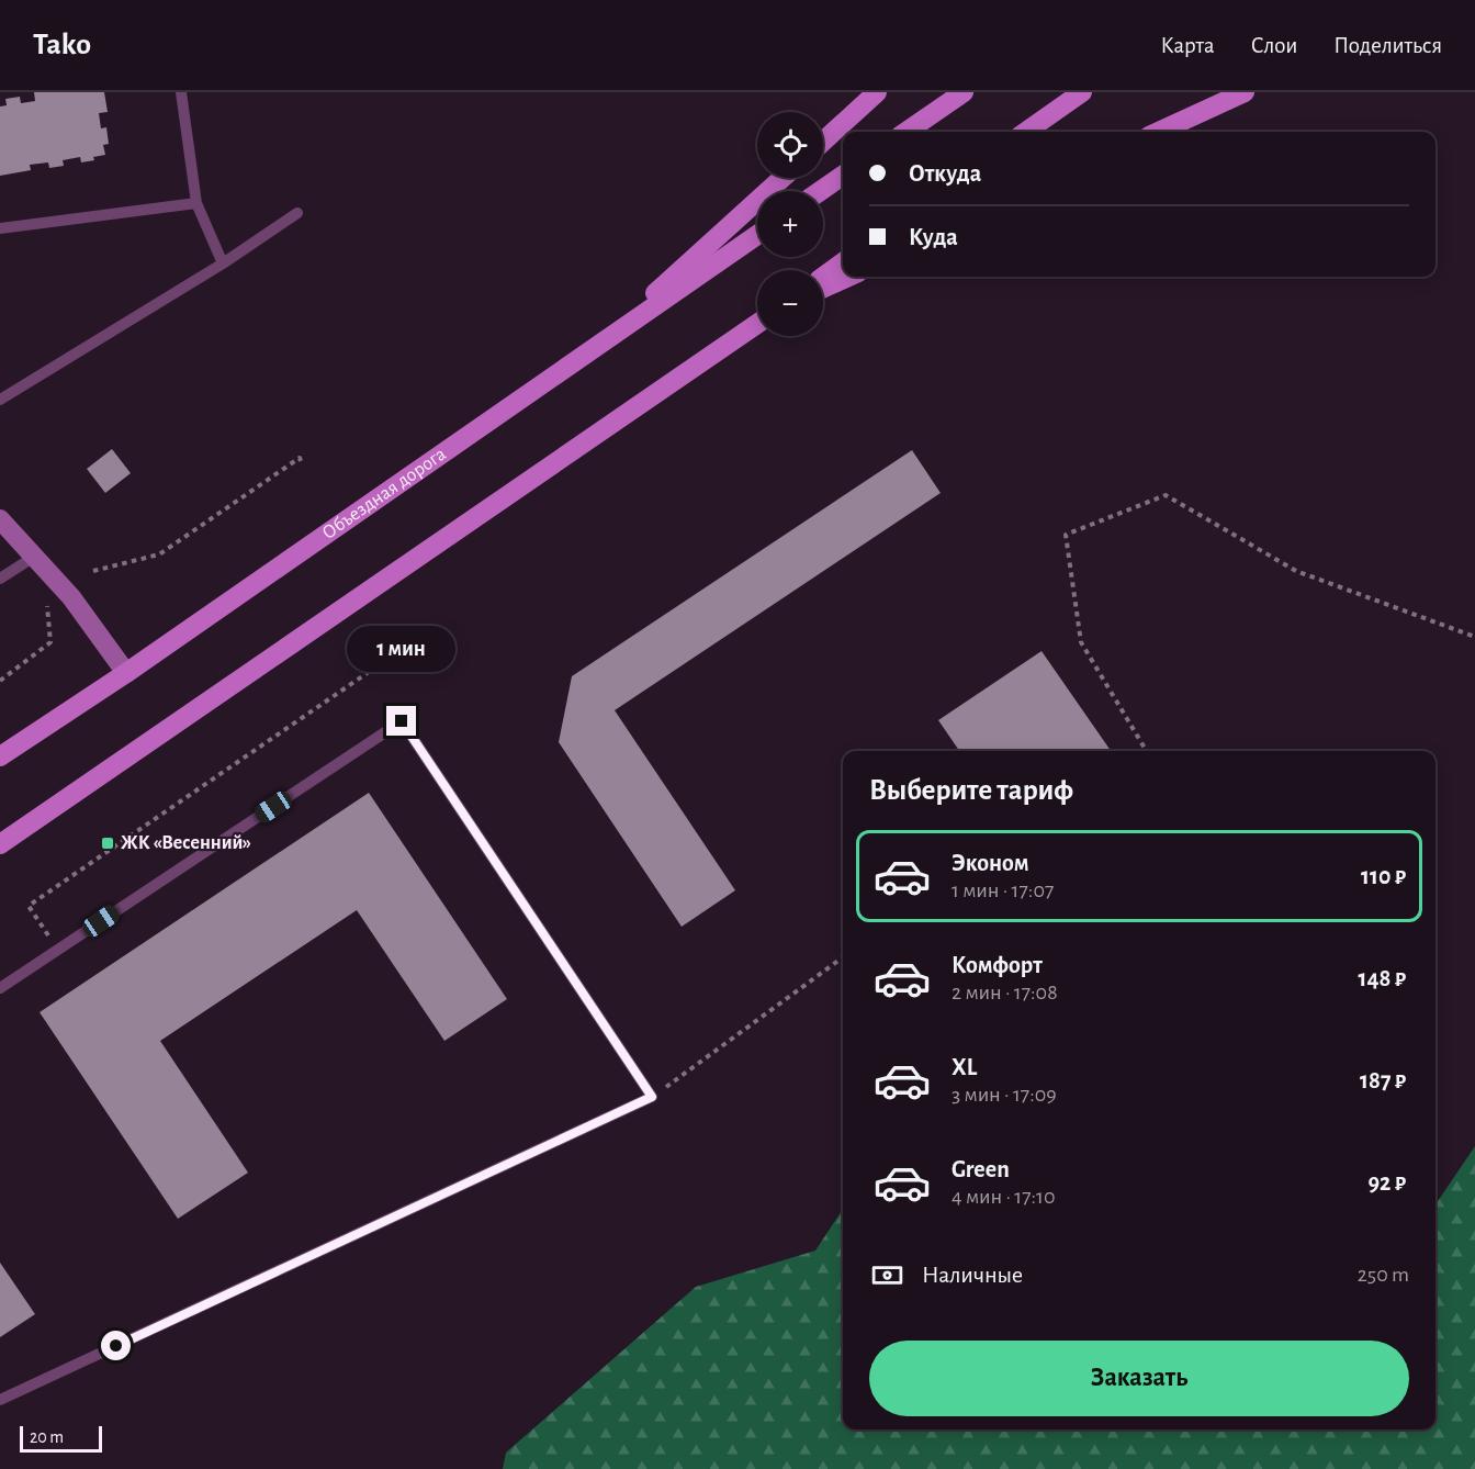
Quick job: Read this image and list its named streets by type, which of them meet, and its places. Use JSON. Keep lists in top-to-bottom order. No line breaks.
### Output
{"streets":{"main road":["Объездная дорога"]},"places":{"transit":["ЖК «Весенний»"]},"scale_bar":"20 m","page":{"header":"Tako","nav":["Карта","Слои","Поделиться"],"map_buttons":["+","−"],"banner":["Откуда","Куда"],"bubble":"1 мин","heading":"Выберите тариф","list":[{"name":"Эконом","note":"1 мин · 17:07","value":"110 ₽"},{"name":"Комфорт","note":"2 мин · 17:08","value":"148 ₽"},{"name":"XL","note":"3 мин · 17:09","value":"187 ₽"},{"name":"Green","note":"4 мин · 17:10","value":"92 ₽"}],"pay":["Наличные","250 m"],"buttons":"Заказать","scale":"20 m"}}
